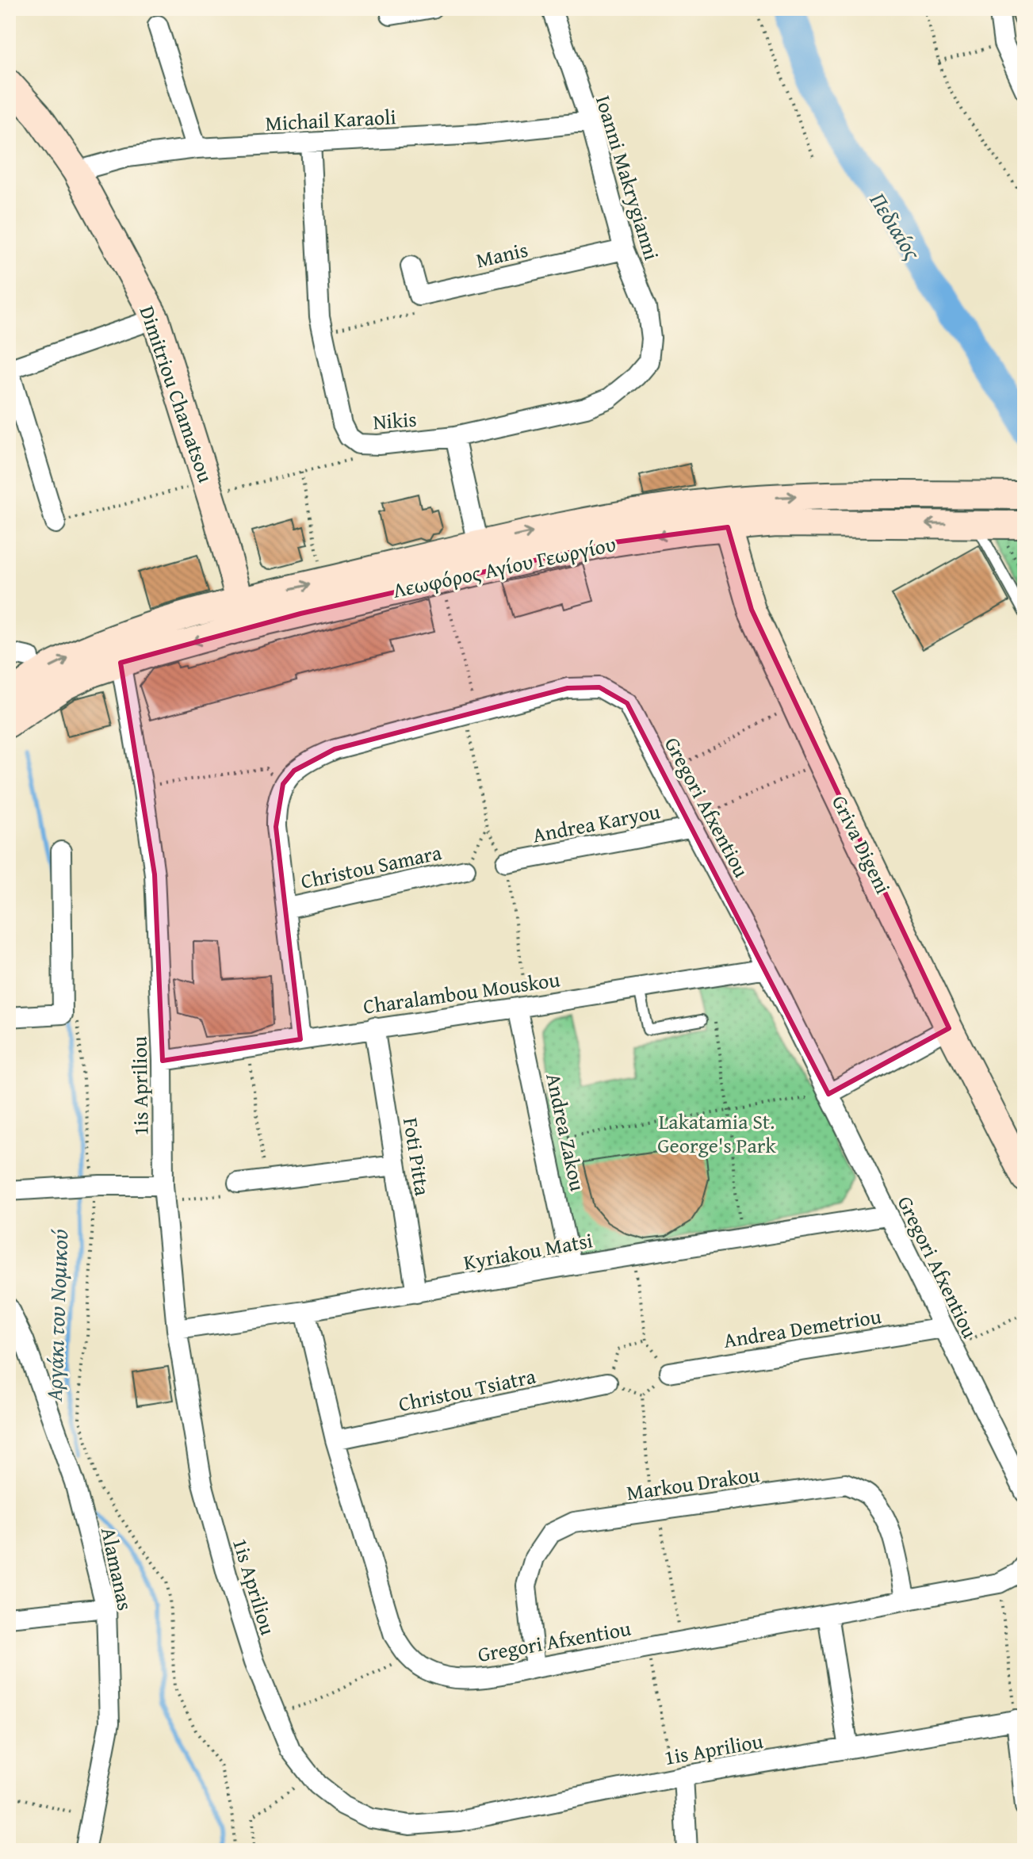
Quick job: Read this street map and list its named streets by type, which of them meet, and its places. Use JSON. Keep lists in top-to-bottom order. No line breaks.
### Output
{"streets":{"main road":["Dimitriou Chamatsou","Λεωφόρος Αγίου Γεωργίου","Griva Digeni"],"street":["Michail Karaoli","Ioanni Makrygianni","Manis","Nikis","Gregori Afxentiou","Andrea Karyou","Christou Samara","Charalambou Mouskou","1is Apriliou","Andrea Zakou","Foti Pitta","Kyriakou Matsi","Andrea Demetriou","Christou Tsiatra","Markou Drakou","Alamanas"]},"crossings":[["Michail Karaoli","Ioanni Makrygianni"],["Michail Karaoli","Dimitriou Chamatsou"],["Michail Karaoli","Nikis"],["Ioanni Makrygianni","Manis"],["Ioanni Makrygianni","Nikis"],["Dimitriou Chamatsou","Λεωφόρος Αγίου Γεωργίου"],["Λεωφόρος Αγίου Γεωργίου","Griva Digeni"],["Λεωφόρος Αγίου Γεωργίου","1is Apriliou"],["Gregori Afxentiou","Andrea Karyou"],["Gregori Afxentiou","Charalambou Mouskou"],["Gregori Afxentiou","Kyriakou Matsi"],["Gregori Afxentiou","Andrea Demetriou"],["Gregori Afxentiou","Christou Tsiatra"],["Gregori Afxentiou","Markou Drakou"],["Charalambou Mouskou","1is Apriliou"],["Charalambou Mouskou","Andrea Zakou"],["Charalambou Mouskou","Foti Pitta"],["1is Apriliou","Kyriakou Matsi"],["Andrea Zakou","Kyriakou Matsi"],["Foti Pitta","Kyriakou Matsi"]],"water":["Πεδιαίος","Αργάκι του Νομικού"],"parks":["Lakatamia St. George's Park"]}
